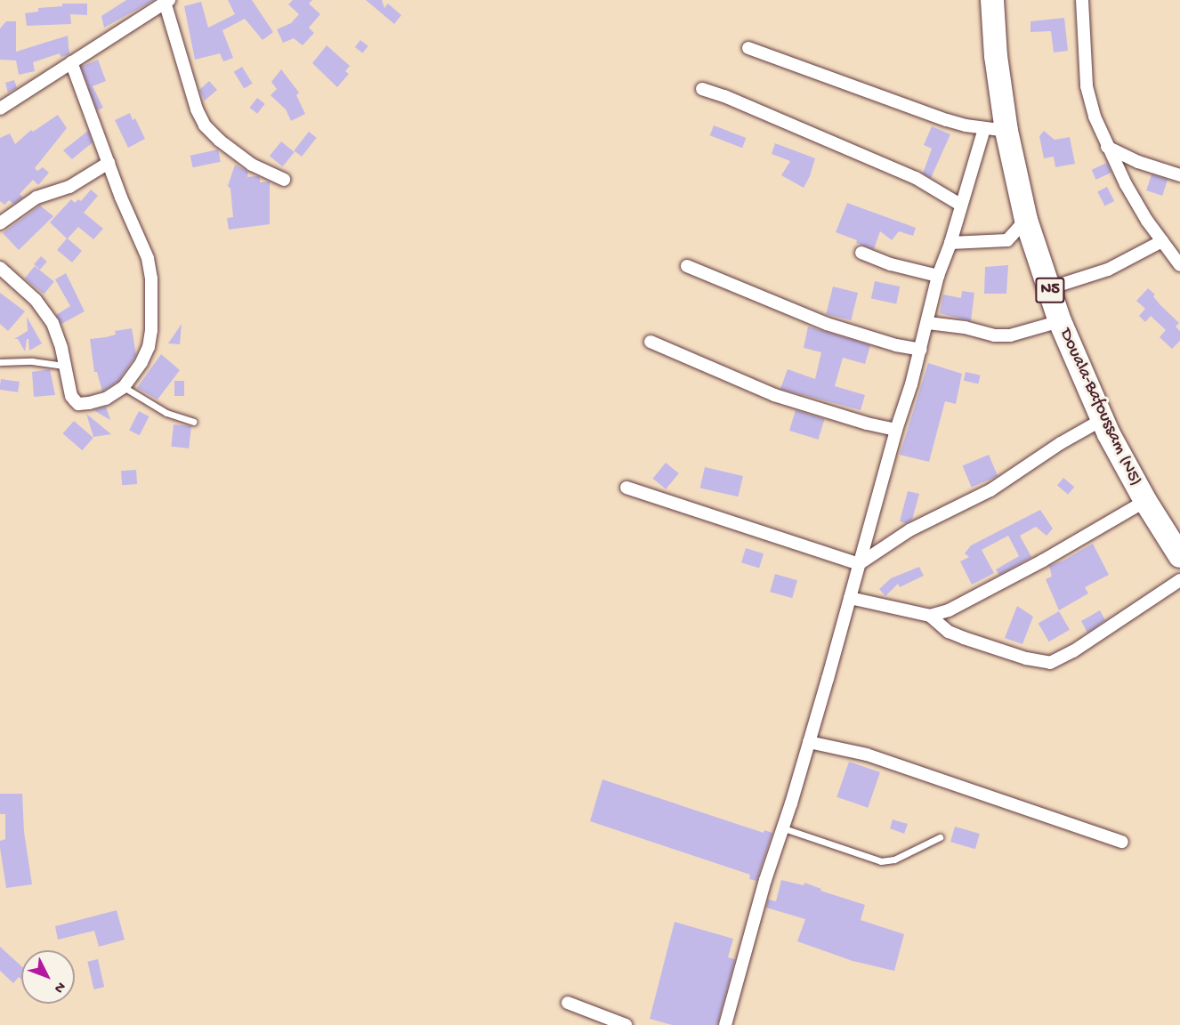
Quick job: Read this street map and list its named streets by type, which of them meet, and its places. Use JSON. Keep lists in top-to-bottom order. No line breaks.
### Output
{"streets":{"highway":["N5","Douala-Bafoussam (N5)"]},"north":"bottom right"}
